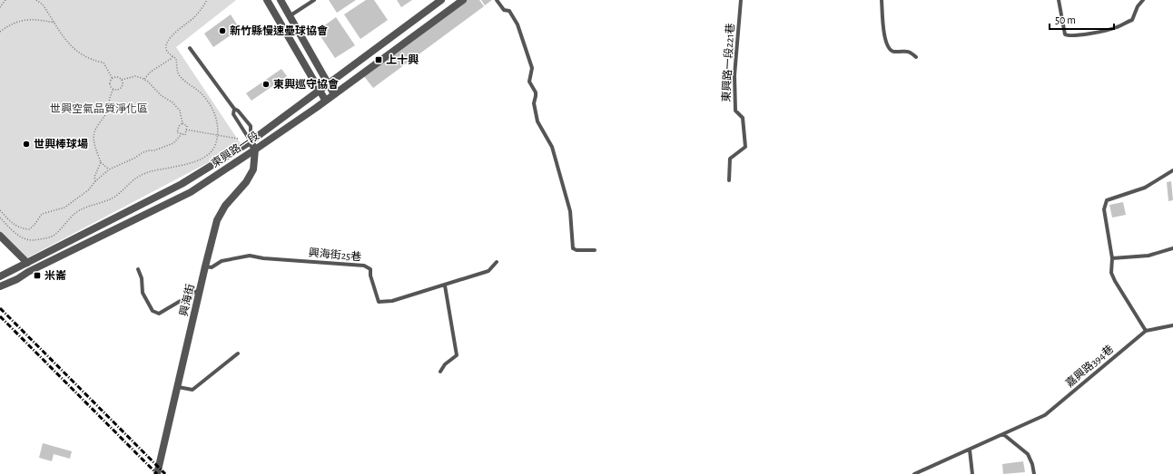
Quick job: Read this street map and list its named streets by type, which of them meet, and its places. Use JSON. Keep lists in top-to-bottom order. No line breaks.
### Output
{"streets":{"street":["東興路一段","興海街"],"lane":["東興路一段221巷","興海街25巷","嘉興路394巷"]},"crossings":[["東興路一段","興海街"],["興海街25巷","興海街"]],"parks":["世興空氣品質淨化區"],"places":{"other":["新竹縣慢速壘球協會","東興巡守協會","世興棒球場"],"transit":["上十興","米崙"]},"scale_bar":"50 m"}
